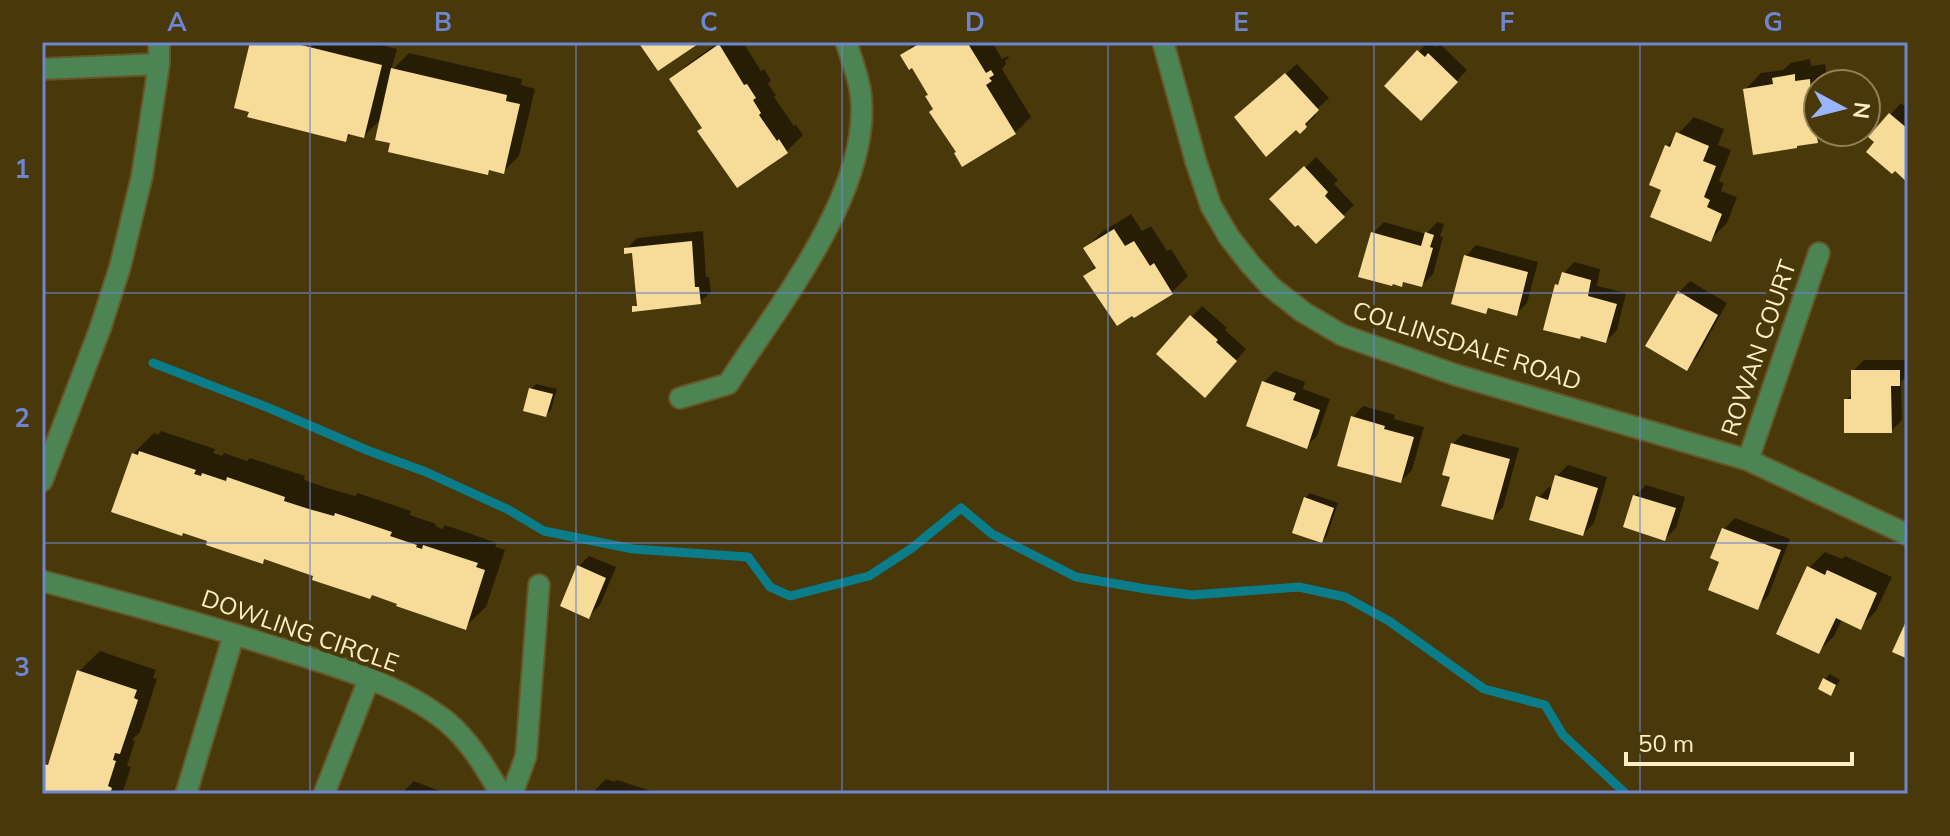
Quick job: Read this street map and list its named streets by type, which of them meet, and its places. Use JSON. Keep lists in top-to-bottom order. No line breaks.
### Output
{"streets":{"street":["COLLINSDALE ROAD","ROWAN COURT","DOWLING CIRCLE"]},"crossings":[["COLLINSDALE ROAD","ROWAN COURT"]],"scale_bar":"50 m","north":"right","grid":{"columns":["A","B","C","D","E","F","G"],"rows":["1","2","3"]}}
